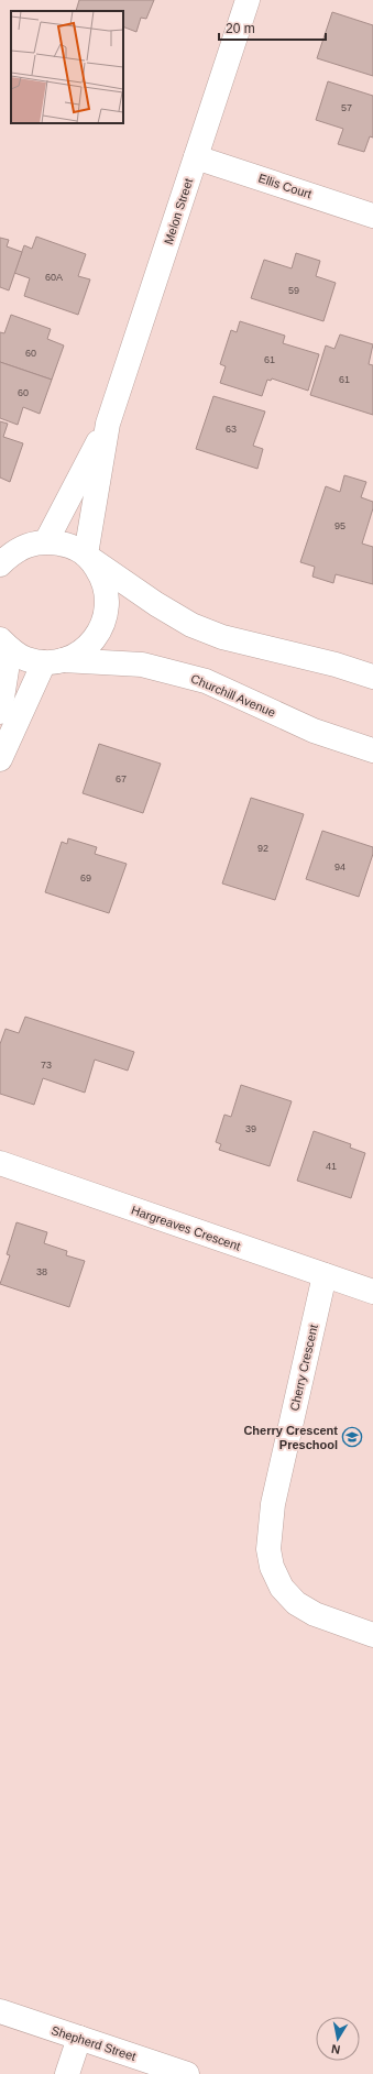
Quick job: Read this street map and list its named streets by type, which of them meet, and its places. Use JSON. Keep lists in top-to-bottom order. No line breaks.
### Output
{"streets":{"street":["Ellis Court","Melon Street","Churchill Avenue","Hargreaves Crescent","Cherry Crescent","Shepherd Street"]},"crossings":[["Ellis Court","Melon Street"],["Hargreaves Crescent","Cherry Crescent"]],"places":{"school or university":["Cherry Crescent Preschool"]},"house_numbers":["57","60A","59","60","61","61","60","63","95","67","92","94","69","73","39","41","38"],"scale_bar":"20 m","north":"bottom"}
